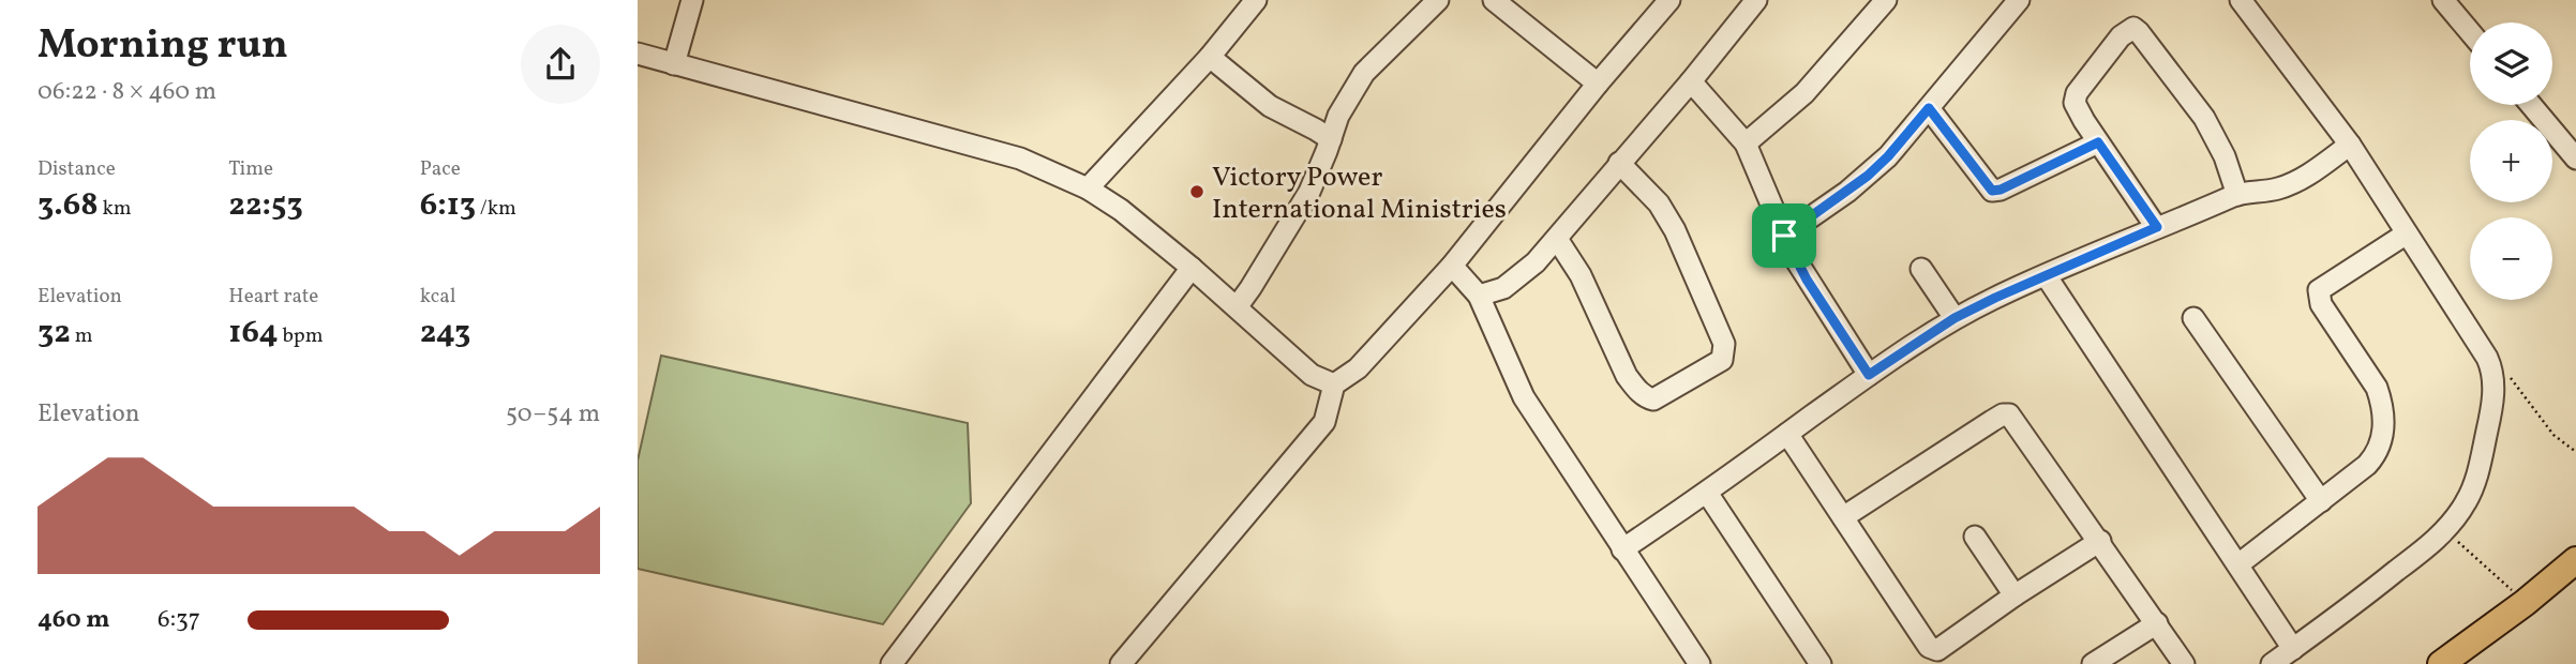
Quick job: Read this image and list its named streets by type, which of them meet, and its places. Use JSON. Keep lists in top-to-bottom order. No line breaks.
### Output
{"places":["Victory Power International Ministries"],"page":{"heading":["Morning run","06:22 · 8 × 460 m"],"map_buttons":["+","−"],"stats":[["Distance","3.68 km"],["Time","22:53"],["Pace","6:13 /km"],["Elevation","32 m"],["Heart rate","164 bpm"],["kcal","243"]],"chart":["Elevation","50–54 m"],"list":[{"name":"460 m","note":"6:37"}]}}
